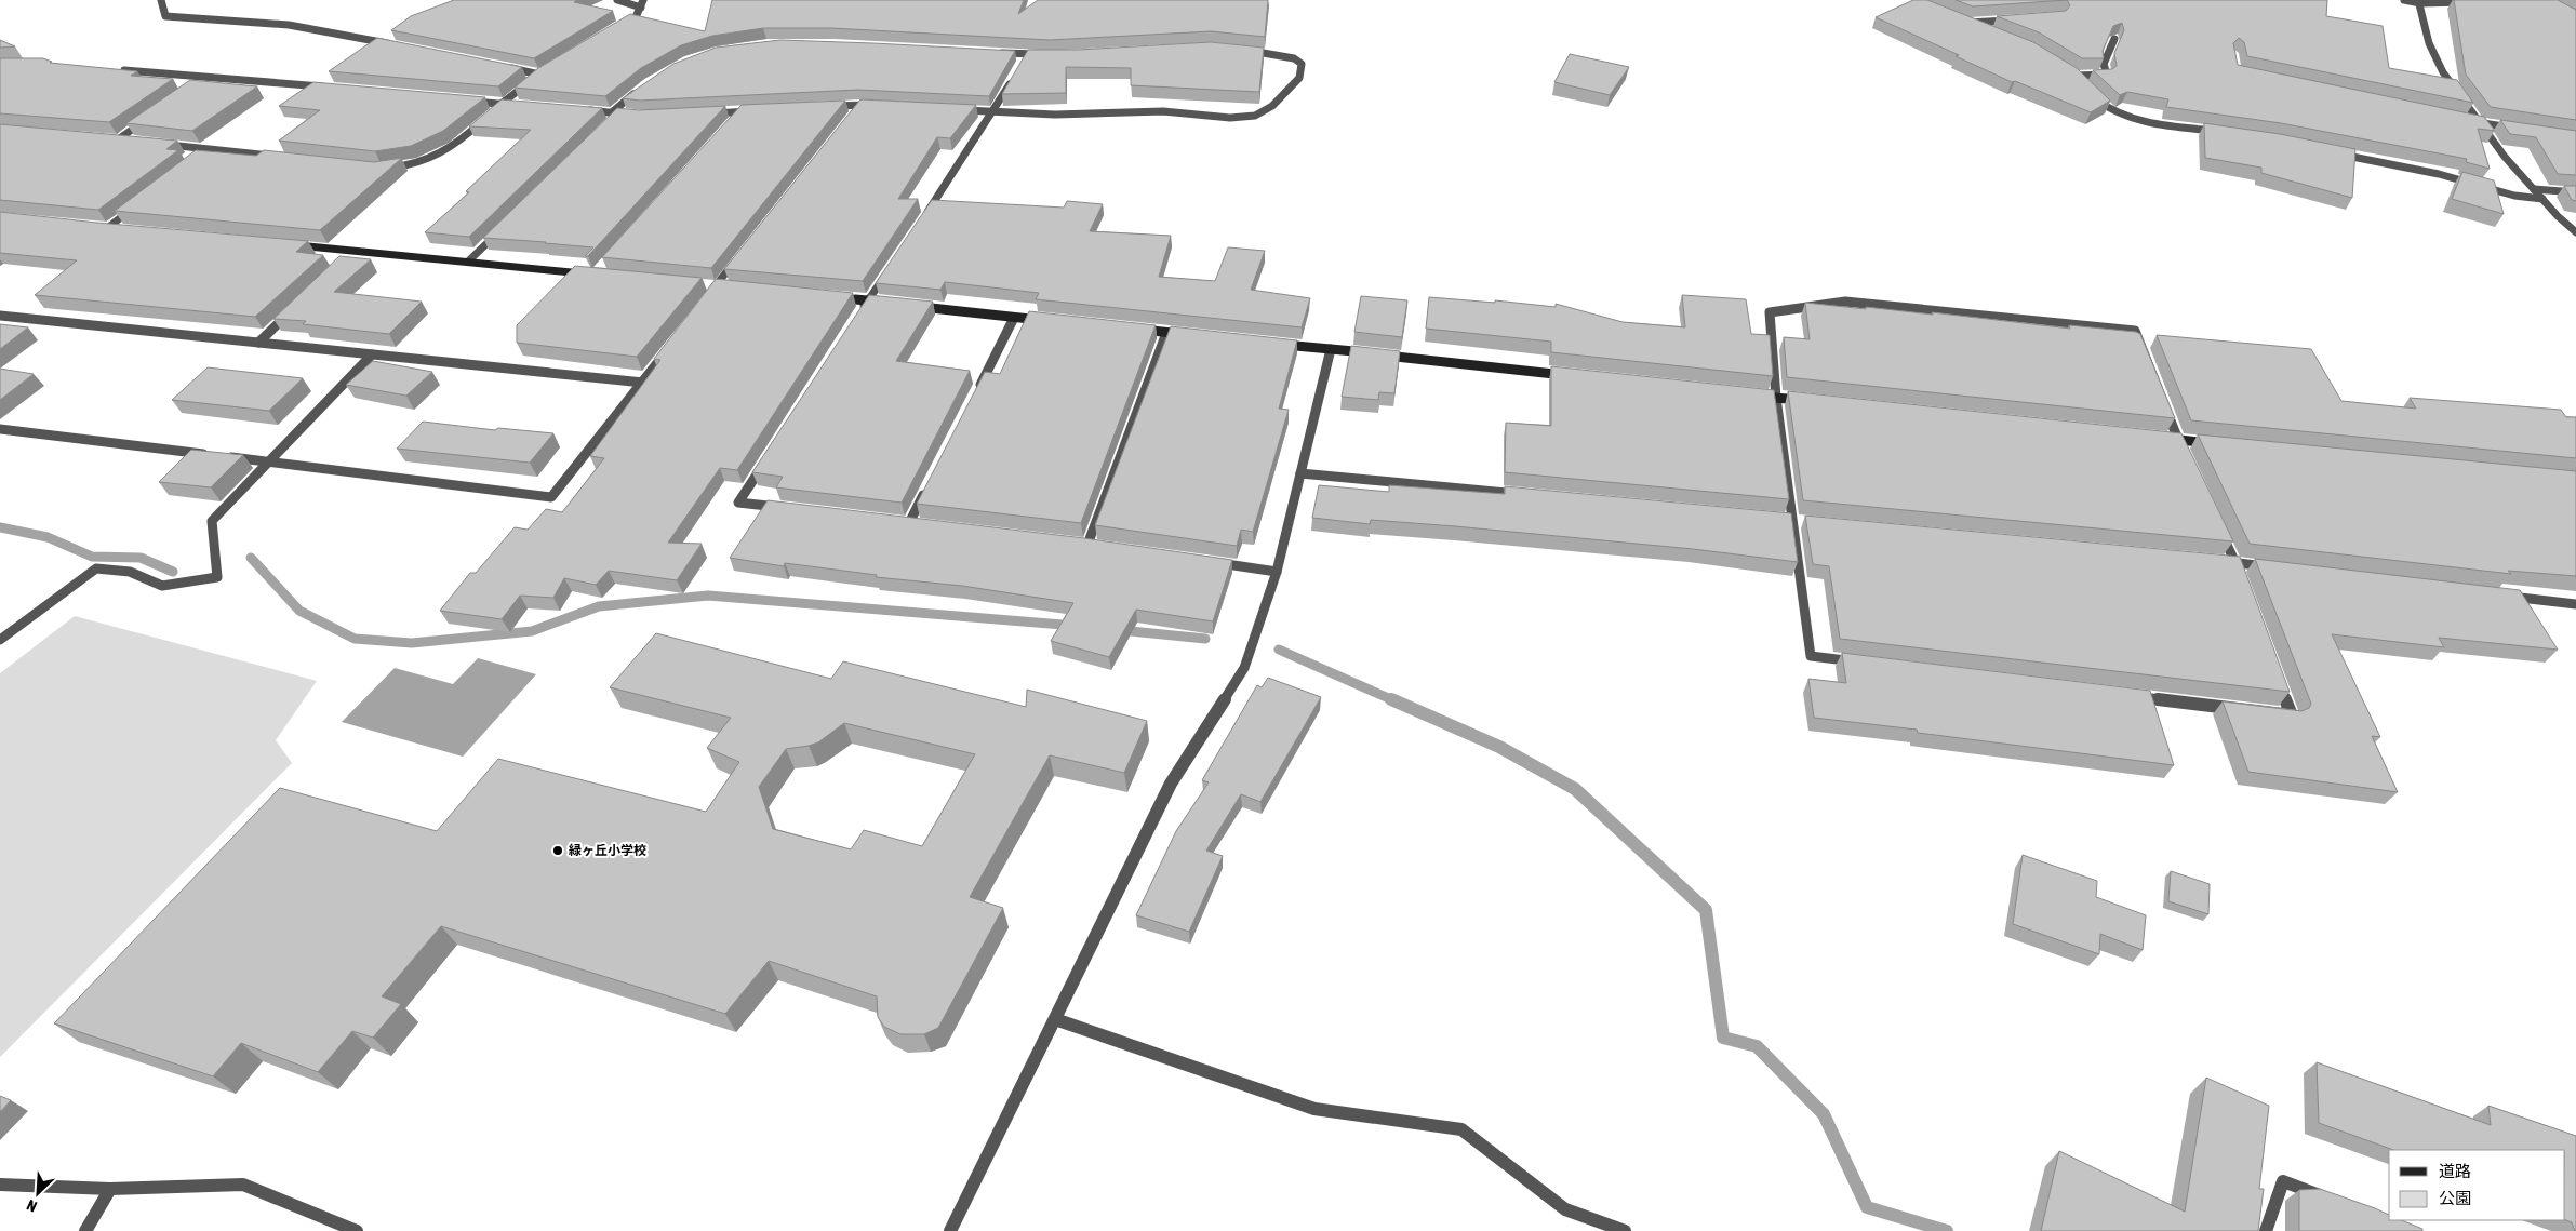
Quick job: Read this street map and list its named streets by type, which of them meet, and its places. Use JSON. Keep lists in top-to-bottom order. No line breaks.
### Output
{"places":["緑ヶ丘小学校"],"legend":["道路","公園"],"north":"bottom left"}
